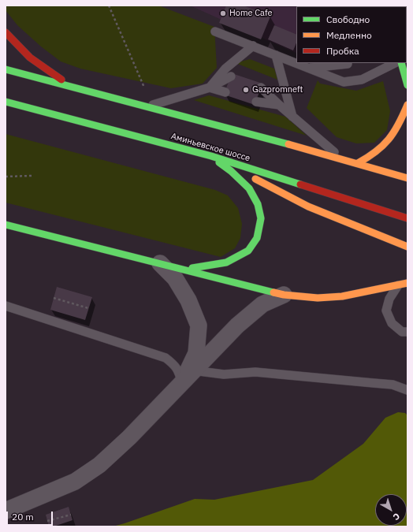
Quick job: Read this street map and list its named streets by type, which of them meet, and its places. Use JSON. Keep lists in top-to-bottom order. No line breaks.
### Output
{"streets":{"main road":["Аминьевское шоссе"]},"places":["Home Cafe","Gazpromneft"],"legend":["Свободно","Медленно","Пробка"],"scale_bar":"20 m","north":"bottom right"}
